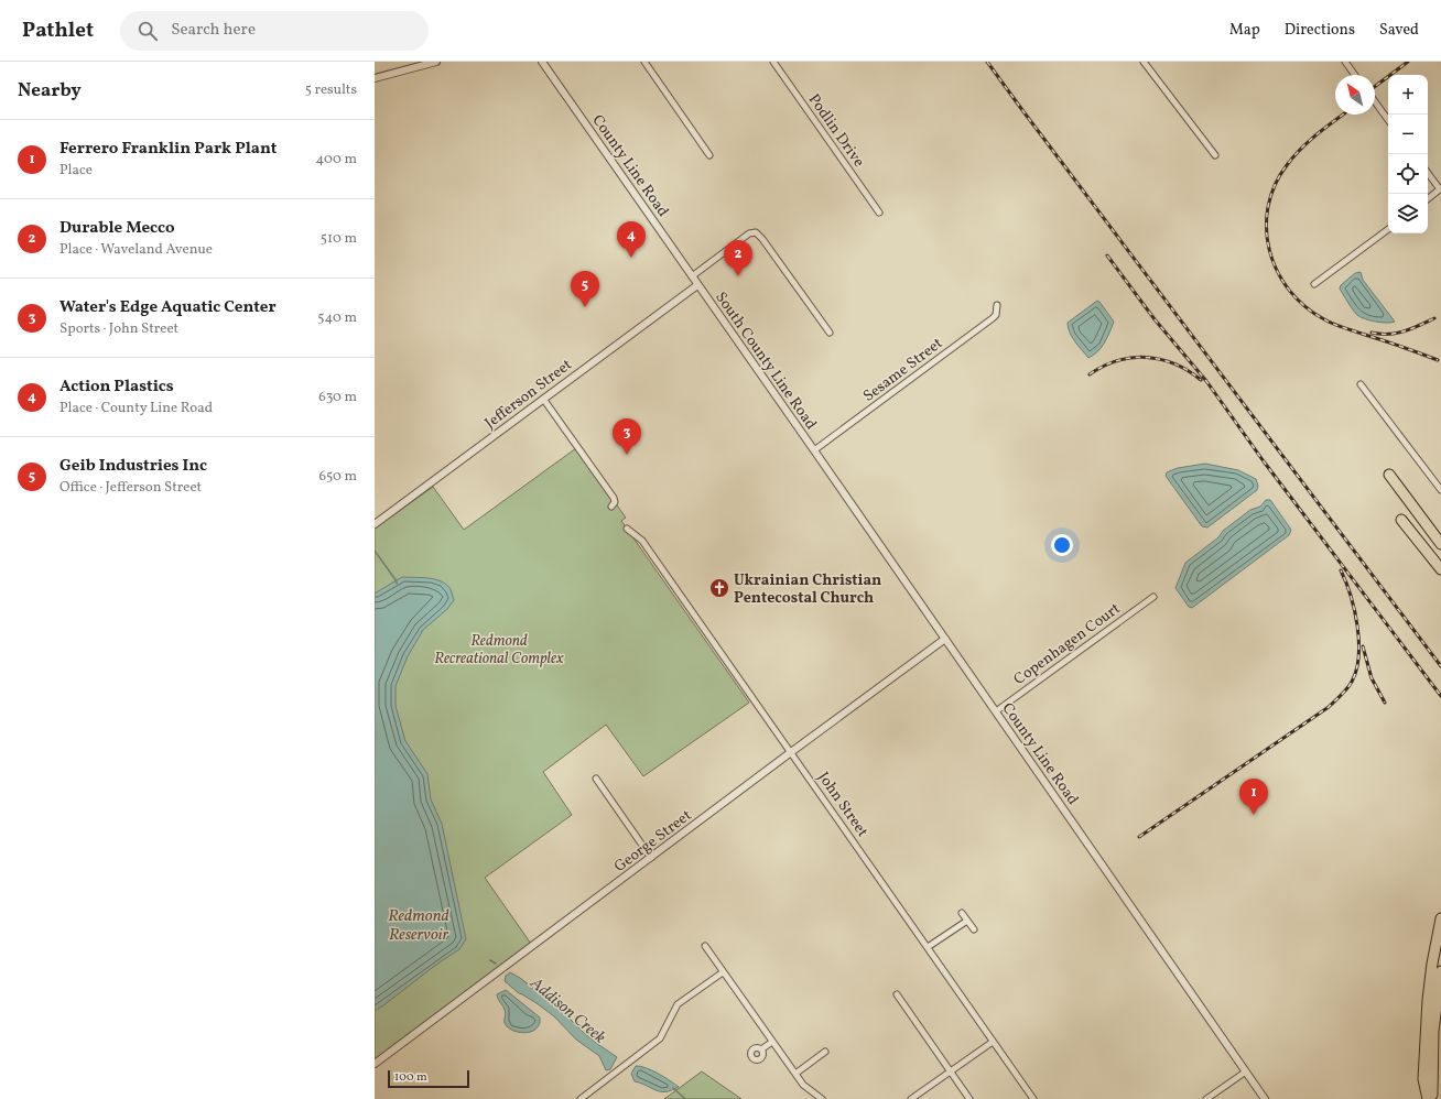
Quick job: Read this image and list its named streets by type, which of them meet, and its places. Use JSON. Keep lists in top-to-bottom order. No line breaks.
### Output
{"streets":{"street":["Podlin Drive","County Line Road","South County Line Road","Sesame Street","Jefferson Street","Copenhagen Court","John Street","George Street"]},"crossings":[["County Line Road","South County Line Road"],["County Line Road","Sesame Street"],["County Line Road","Jefferson Street"],["County Line Road","Copenhagen Court"],["County Line Road","George Street"],["South County Line Road","Sesame Street"],["South County Line Road","Jefferson Street"],["John Street","George Street"]],"water":["Redmond Reservoir","Addison Creek"],"parks":["Redmond Recreational Complex"],"places":{"church":["Ukrainian Christian Pentecostal Church"]},"scale_bar":"100 m","north":"top left","page":{"header":"Pathlet","search":"Search here","nav":["Map","Directions","Saved"],"heading":["Nearby","5 results"],"map_buttons":["+","−"],"list":[{"mark":"1","name":"Ferrero Franklin Park Plant","note":"Place","value":"400 m"},{"mark":"2","name":"Durable Mecco","note":"Place · Waveland Avenue","value":"510 m"},{"mark":"3","name":"Water's Edge Aquatic Center","note":"Sports · John Street","value":"540 m"},{"mark":"4","name":"Action Plastics","note":"Place · County Line Road","value":"630 m"},{"mark":"5","name":"Geib Industries Inc","note":"Office · Jefferson Street","value":"650 m"}],"pins":["4","2","5","3","1"],"scale":"100 m"}}
